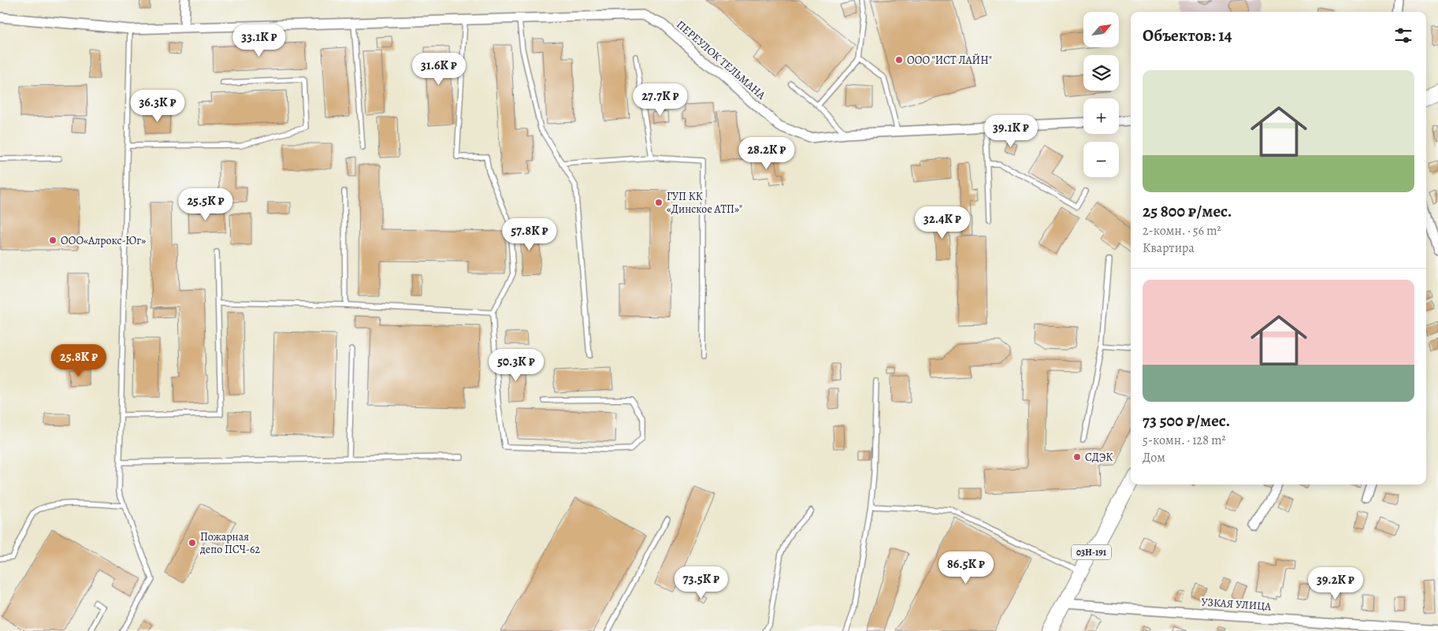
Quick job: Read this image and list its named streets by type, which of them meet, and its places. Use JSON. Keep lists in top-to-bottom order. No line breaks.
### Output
{"streets":{"main road":["03Н-191"],"street":["ПЕРЕУЛОК ТЕЛЬМАНА","УЗКАЯ УЛИЦА"]},"crossings":[["03Н-191","УЗКАЯ УЛИЦА"]],"places":["ООО \"ИСТ ЛАЙН\"","ГУП КК «Динское АТП»\"","ООО«Алрокс-Юг»","СДЭК","Пожарная депо ПСЧ-62"],"north":"top right","page":{"map_buttons":["+","−"],"heading":"Объектов: 14","price":["33.1K ₽","31.6K ₽","27.7K ₽","36.3K ₽","39.1K ₽","28.2K ₽","25.5K ₽","32.4K ₽","57.8K ₽","25.8K ₽","50.3K ₽","86.5K ₽","73.5K ₽","39.2K ₽"],"list":[{"name":"25 800 ₽/мес.","note":"2-комн. · 56 m² · Квартира"},{"name":"73 500 ₽/мес.","note":"5-комн. · 128 m² · Дом"}]}}
